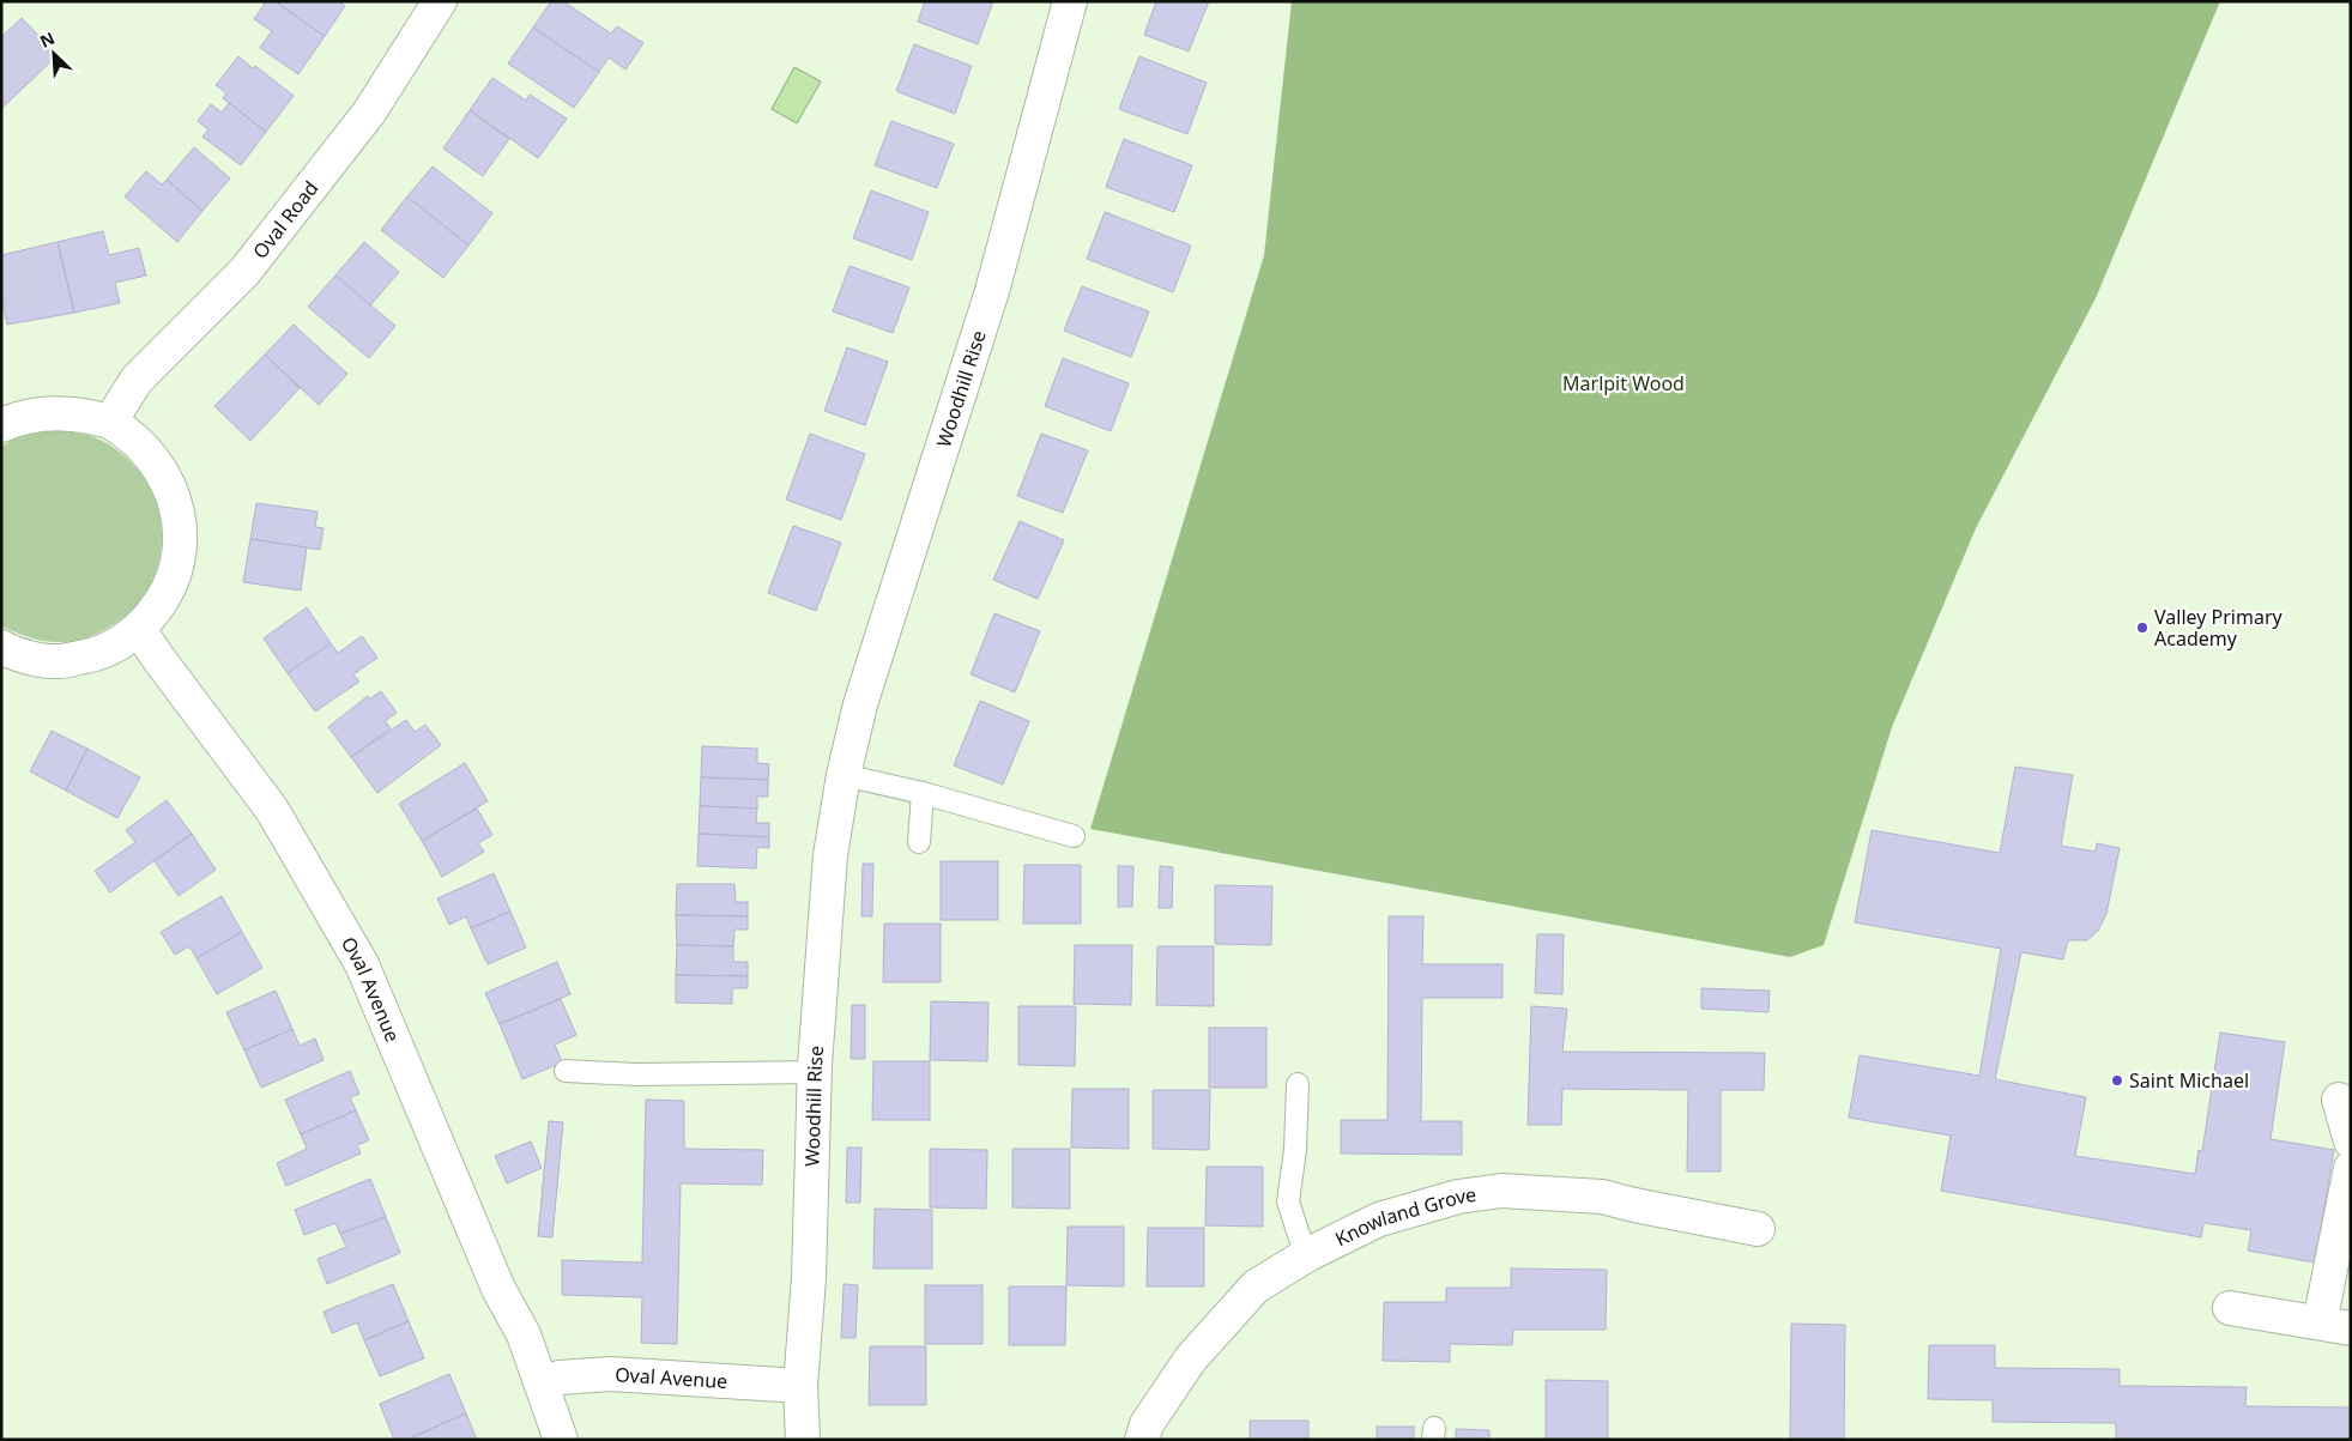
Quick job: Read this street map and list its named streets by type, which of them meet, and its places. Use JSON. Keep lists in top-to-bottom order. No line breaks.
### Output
{"streets":{"street":["Oval Road","Woodhill Rise","Oval Avenue","Knowland Grove"]},"crossings":[["Woodhill Rise","Oval Avenue"]],"parks":["Marlpit Wood"],"places":["Valley Primary Academy","Saint Michael"],"north":"top left"}
